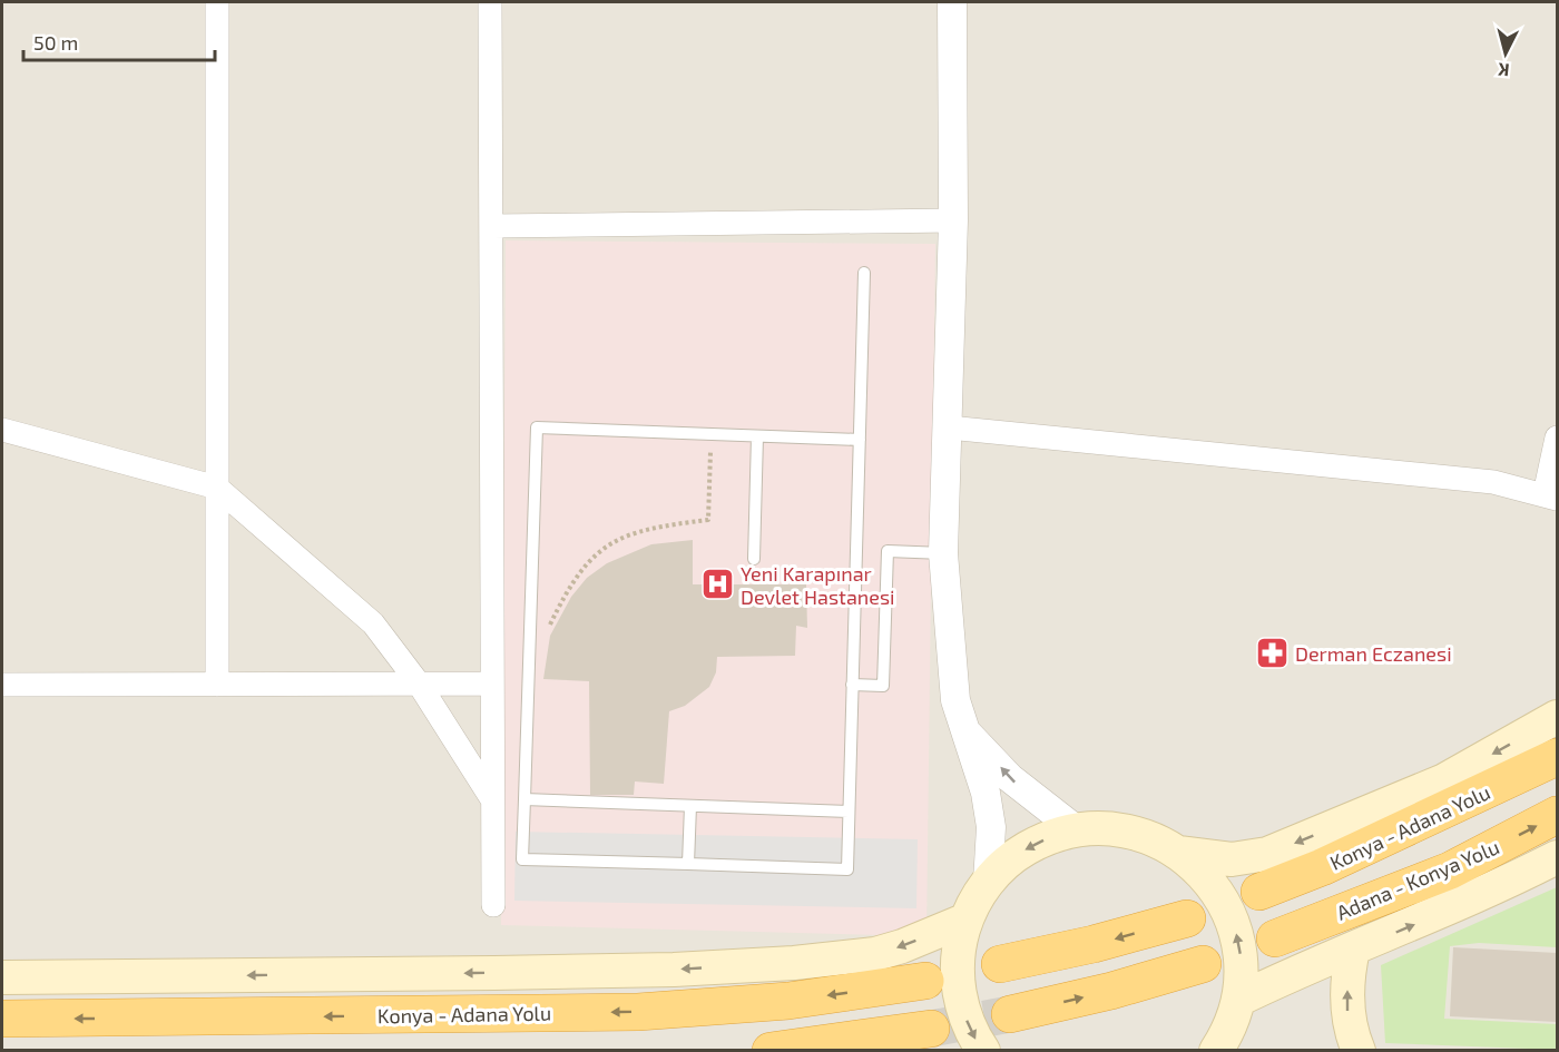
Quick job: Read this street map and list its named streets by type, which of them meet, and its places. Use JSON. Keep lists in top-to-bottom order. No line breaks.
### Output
{"streets":{"highway":["Konya - Adana Yolu","Adana - Konya Yolu"]},"one_way":["Konya - Adana Yolu","Adana - Konya Yolu"],"places":{"hospital":["Yeni Karapınar Devlet Hastanesi"],"pharmacy":["Derman Eczanesi"]},"scale_bar":"50 m","north":"bottom"}
